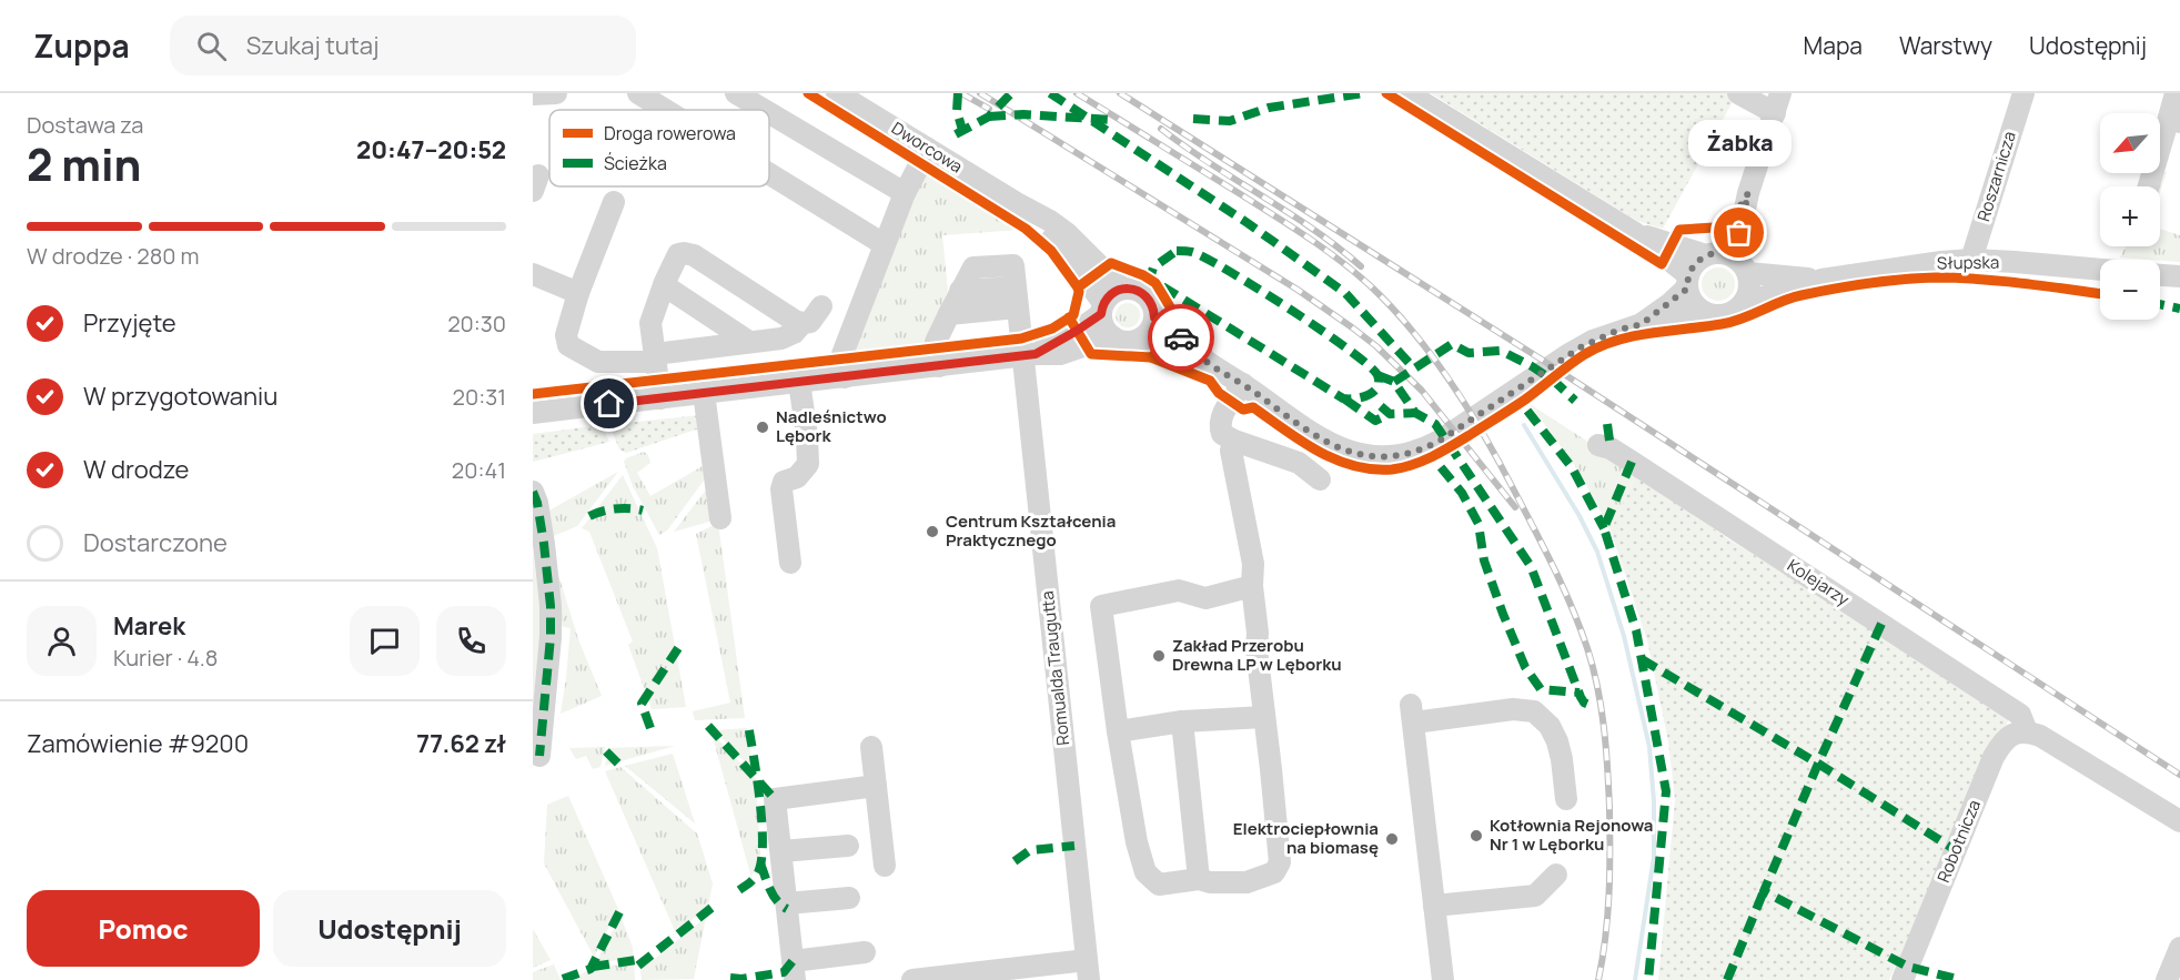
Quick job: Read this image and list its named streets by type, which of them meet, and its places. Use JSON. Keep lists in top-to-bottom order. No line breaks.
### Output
{"streets":{"street":["Dworcowa","Roszarnicza","Słupska","Kolejarzy","Romualda Traugutta","Robotnicza"]},"crossings":[["Roszarnicza","Słupska"],["Kolejarzy","Robotnicza"]],"places":["Żabka","Nadleśnictwo Lębork","Centrum Kształcenia Praktycznego","Zakład Przerobu Drewna LP w Lęborku","Kotłownia Rejonowa Nr 1 w Lęborku","Elektrociepłownia na biomasę"],"legend":["Droga rowerowa","Ścieżka"],"north":"bottom left","page":{"header":"Zuppa","search":"Szukaj tutaj","nav":["Mapa","Warstwy","Udostępnij"],"heading":["2 min","Dostawa za","20:47–20:52"],"panel":["Marek","Kurier · 4.8","Zamówienie #9200","77.62 zł"],"map_buttons":["+","−"],"bubble":"Żabka","bar":"W drodze · 280 m","list":[["Przyjęte","20:30"],["W przygotowaniu","20:31"],["W drodze","20:41"],"Dostarczone"],"buttons":["Pomoc","Udostępnij"]}}
